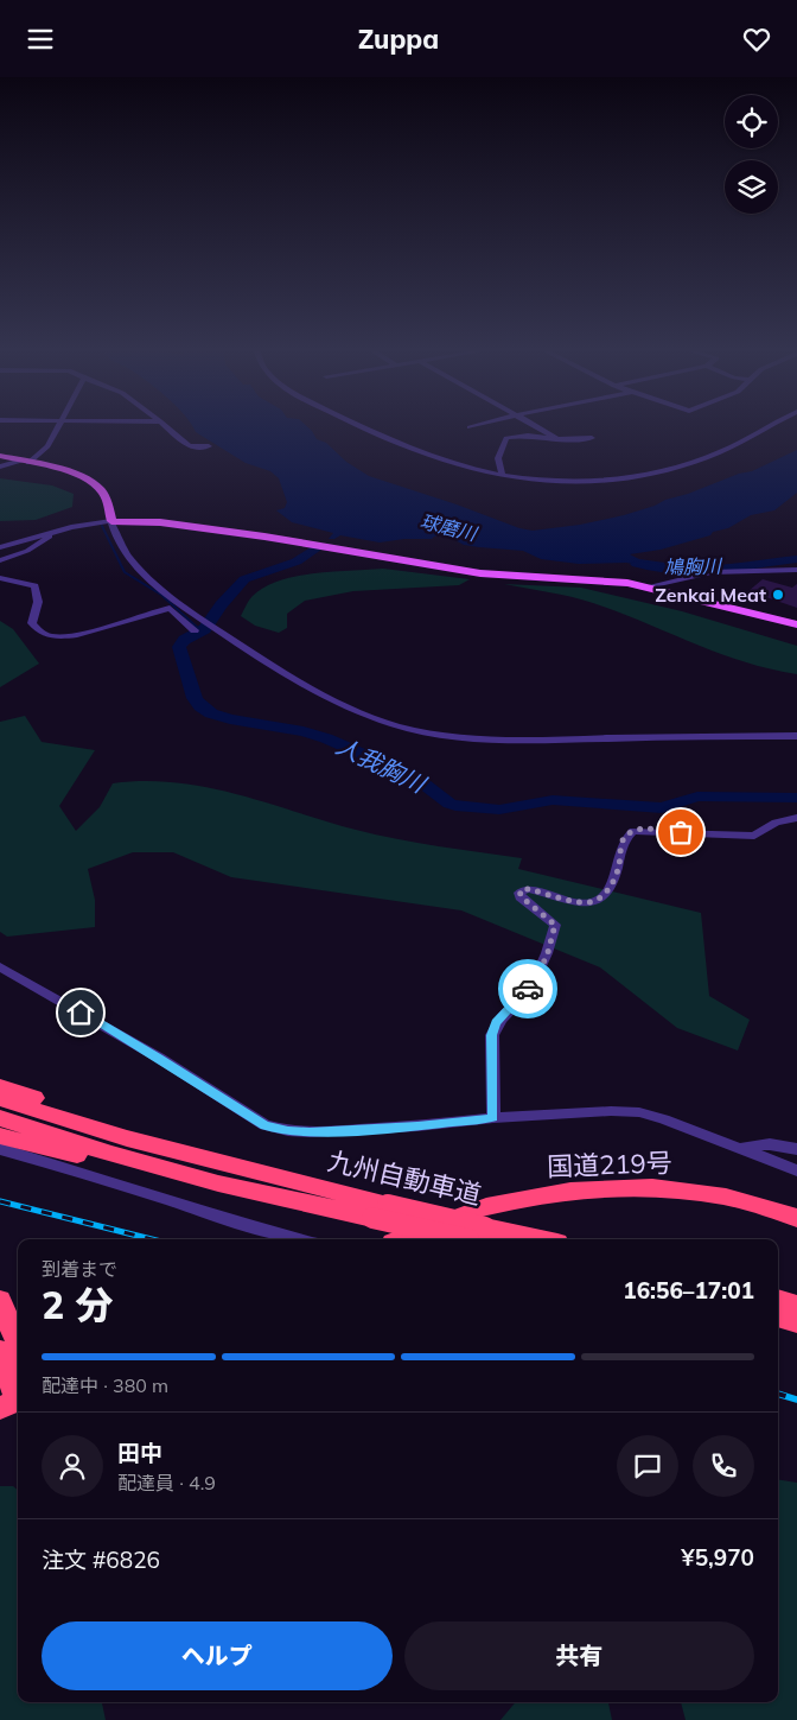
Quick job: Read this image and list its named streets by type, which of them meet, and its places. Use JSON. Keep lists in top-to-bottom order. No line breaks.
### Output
{"streets":{"highway":["国道219号","九州自動車道"]},"water":["球磨川","鳩胸川","人我胸川"],"places":["Zenkai Meat"],"page":{"header":"Zuppa","heading":["2 分","到着まで","16:56–17:01"],"panel":["田中","配達員 · 4.9","注文 #6826","¥5,970"],"bar":"配達中 · 380 m","buttons":["ヘルプ","共有"]}}
